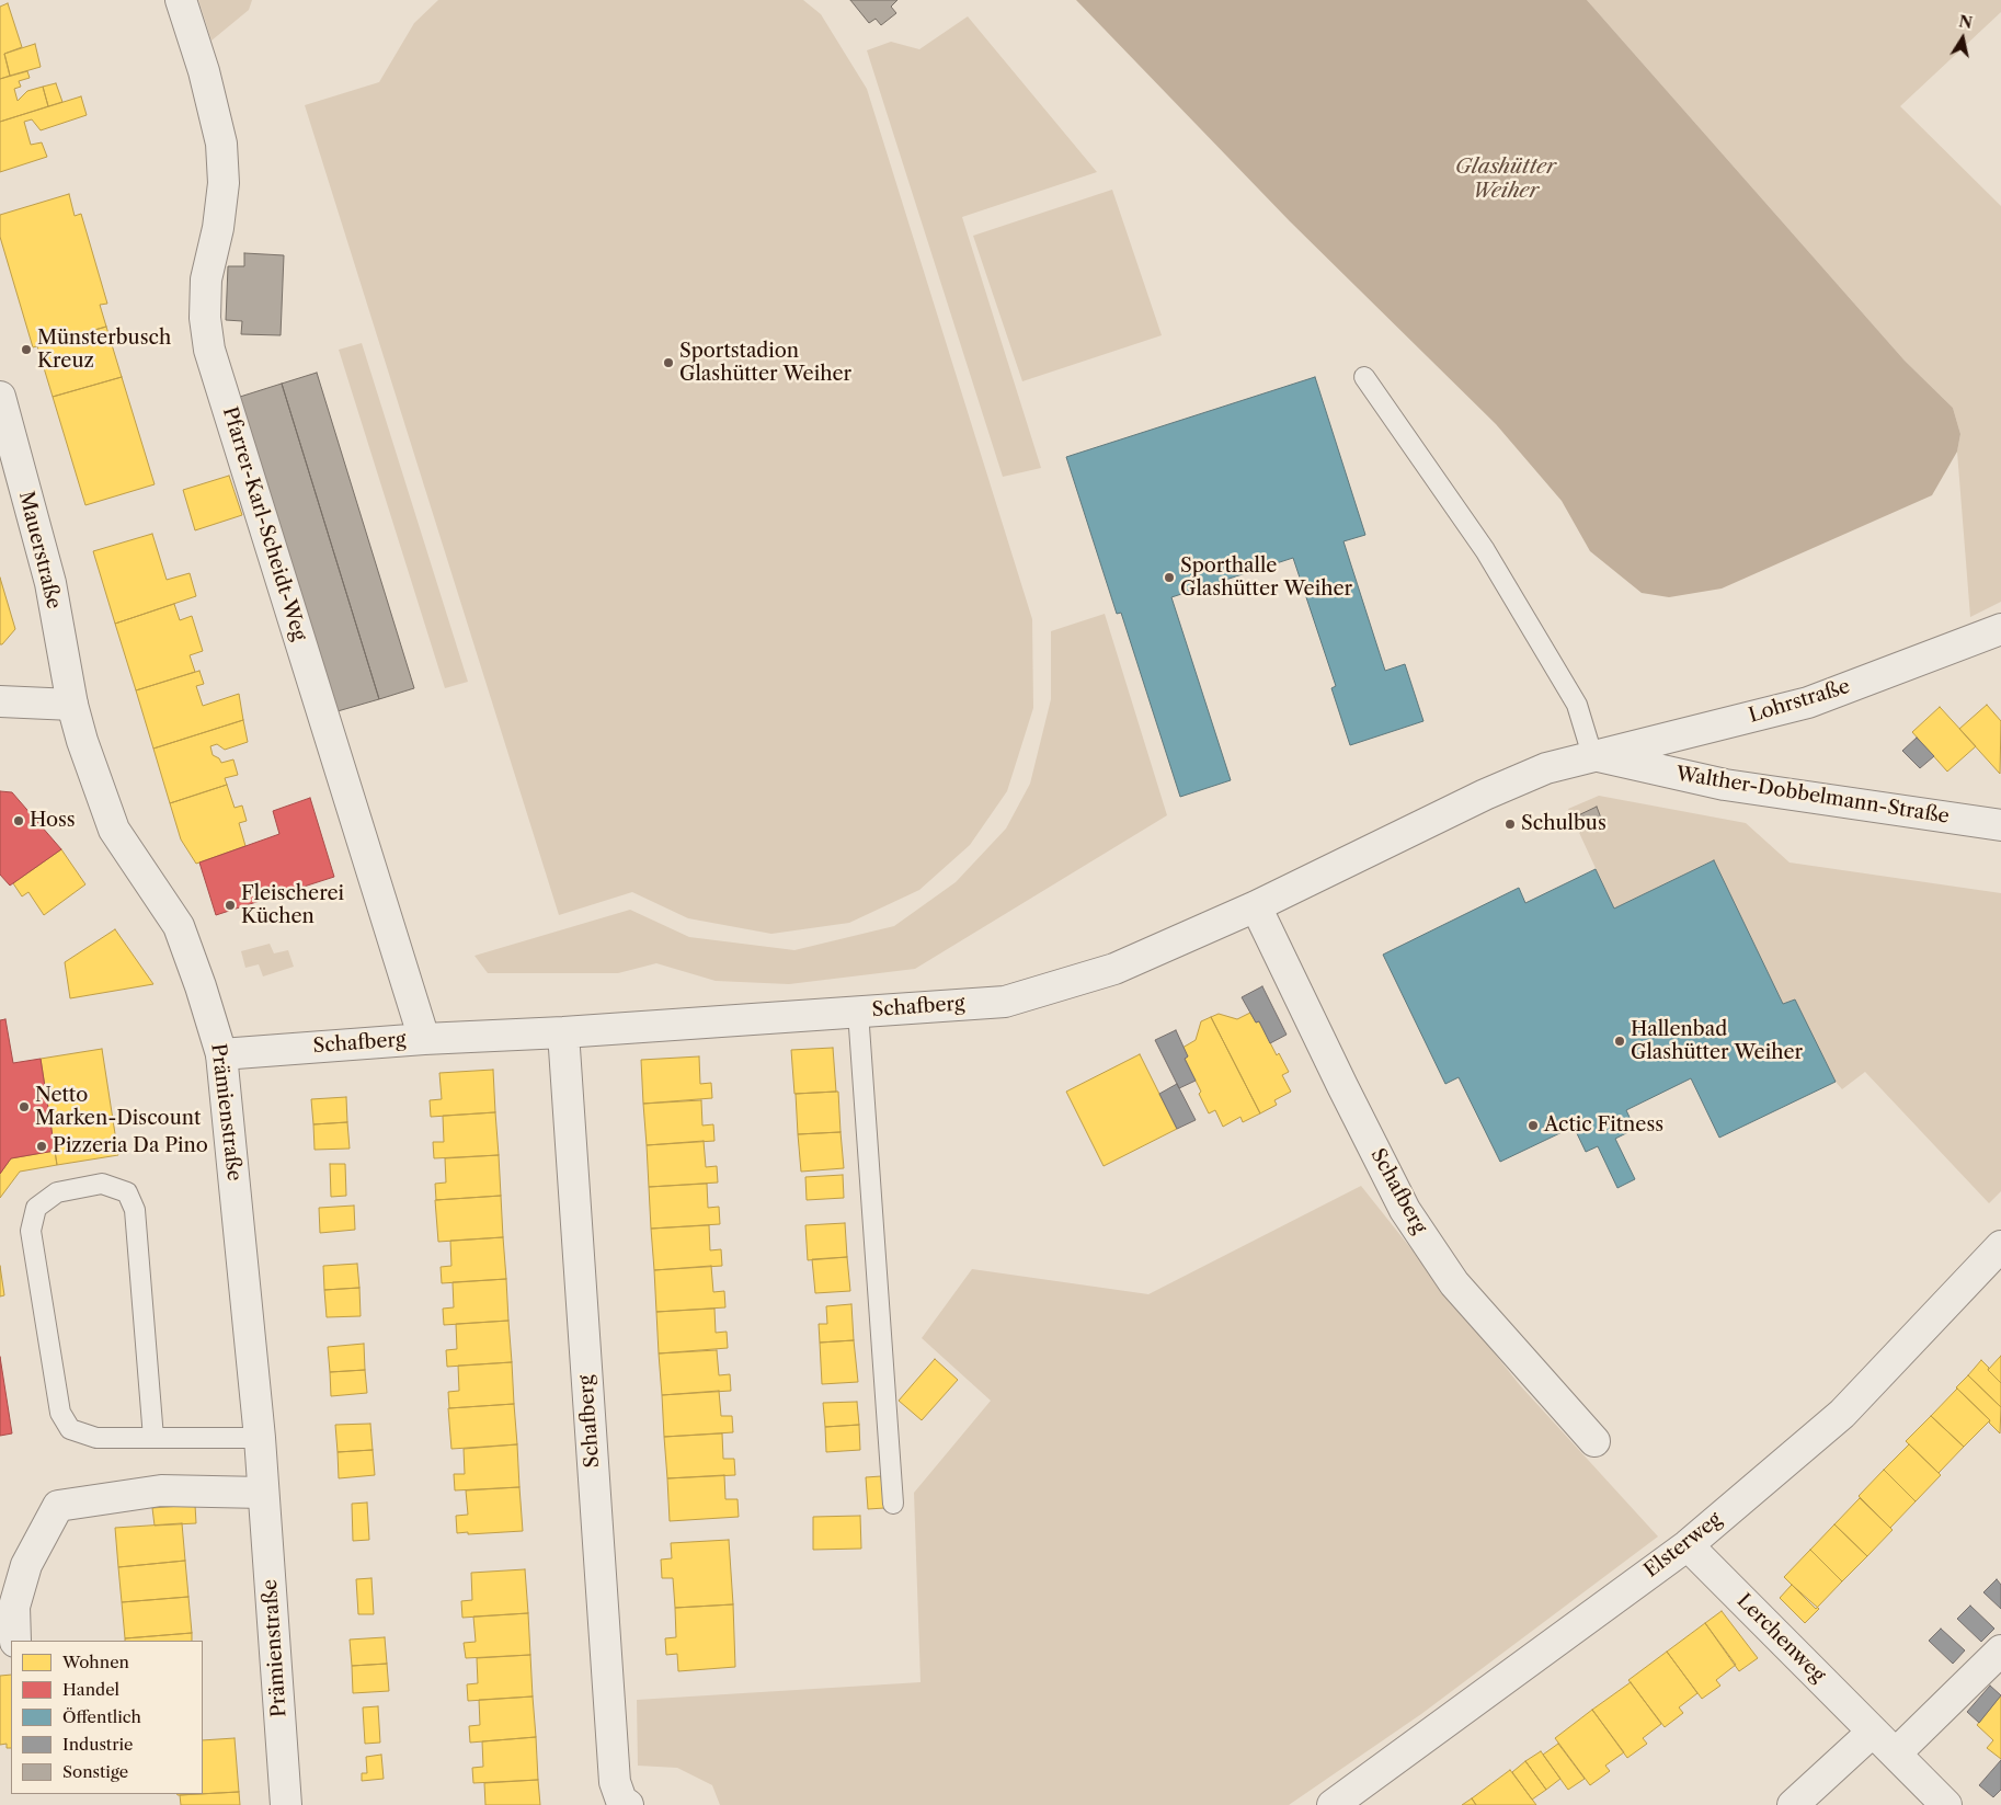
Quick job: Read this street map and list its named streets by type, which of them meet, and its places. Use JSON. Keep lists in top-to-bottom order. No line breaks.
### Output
{"streets":{"street":["Pfarrer-Karl-Scheidt-Weg","Mauerstraße","Lohrstraße","Walther-Dobbelmann-Straße","Schafberg","Prämienstraße","Elsterweg","Lerchenweg"]},"crossings":[["Pfarrer-Karl-Scheidt-Weg","Schafberg"],["Mauerstraße","Prämienstraße"],["Lohrstraße","Walther-Dobbelmann-Straße"],["Lohrstraße","Schafberg"],["Walther-Dobbelmann-Straße","Schafberg"],["Schafberg","Prämienstraße"],["Elsterweg","Lerchenweg"]],"water":["Glashütter Weiher"],"places":["Münsterbusch Kreuz","Sportstadion Glashütter Weiher","Sporthalle Glashütter Weiher","Hoss","Schulbus","Fleischerei Küchen","Hallenbad Glashütter Weiher","Netto Marken-Discount","Actic Fitness","Pizzeria Da Pino"],"legend":["Wohnen","Handel","Öffentlich","Industrie","Sonstige"],"north":"top"}
